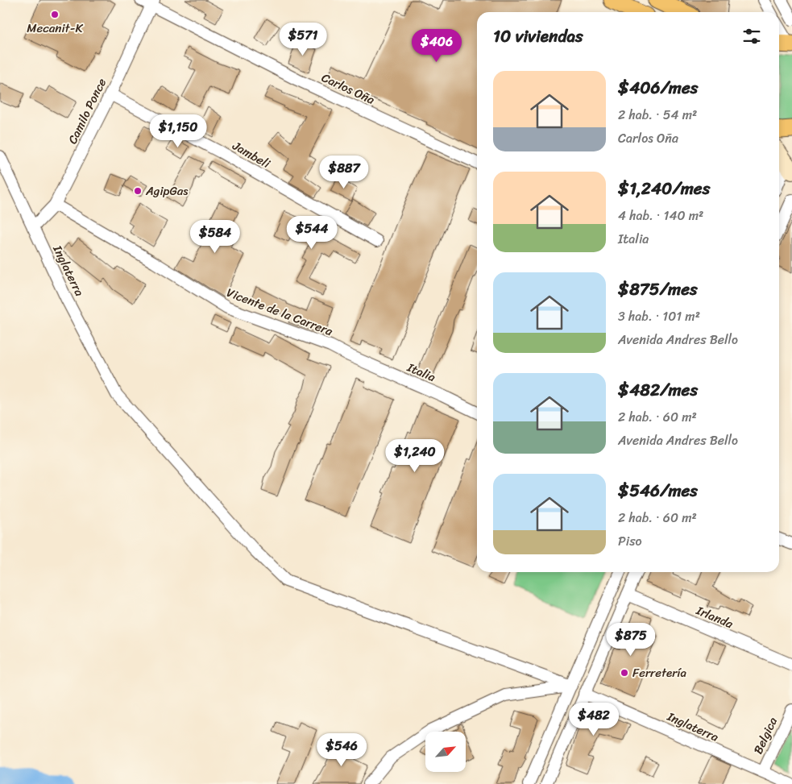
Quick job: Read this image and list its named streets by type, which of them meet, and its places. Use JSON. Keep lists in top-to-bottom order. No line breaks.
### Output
{"streets":{"street":["Carlos Oña","Camilo Ponce","Jambeli","Inglaterra","Vicente de la Carrera","Italia","Irlanda","Belgica"]},"crossings":[["Carlos Oña","Camilo Ponce"],["Camilo Ponce","Jambeli"],["Camilo Ponce","Inglaterra"],["Camilo Ponce","Vicente de la Carrera"],["Inglaterra","Belgica"],["Vicente de la Carrera","Italia"]],"places":["Mecanit-K","AgipGas","Ferretería"],"north":"top right","page":{"heading":"10 viviendas","price":["$571","$406","$1,150","$887","$544","$584","$1,240","$875","$482","$546"],"list":[{"name":"$406/mes","note":"2 hab. · 54 m² · Carlos Oña"},{"name":"$1,240/mes","note":"4 hab. · 140 m² · Italia"},{"name":"$875/mes","note":"3 hab. · 101 m² · Avenida Andres Bello"},{"name":"$482/mes","note":"2 hab. · 60 m² · Avenida Andres Bello"},{"name":"$546/mes","note":"2 hab. · 60 m² · Piso"}]}}
